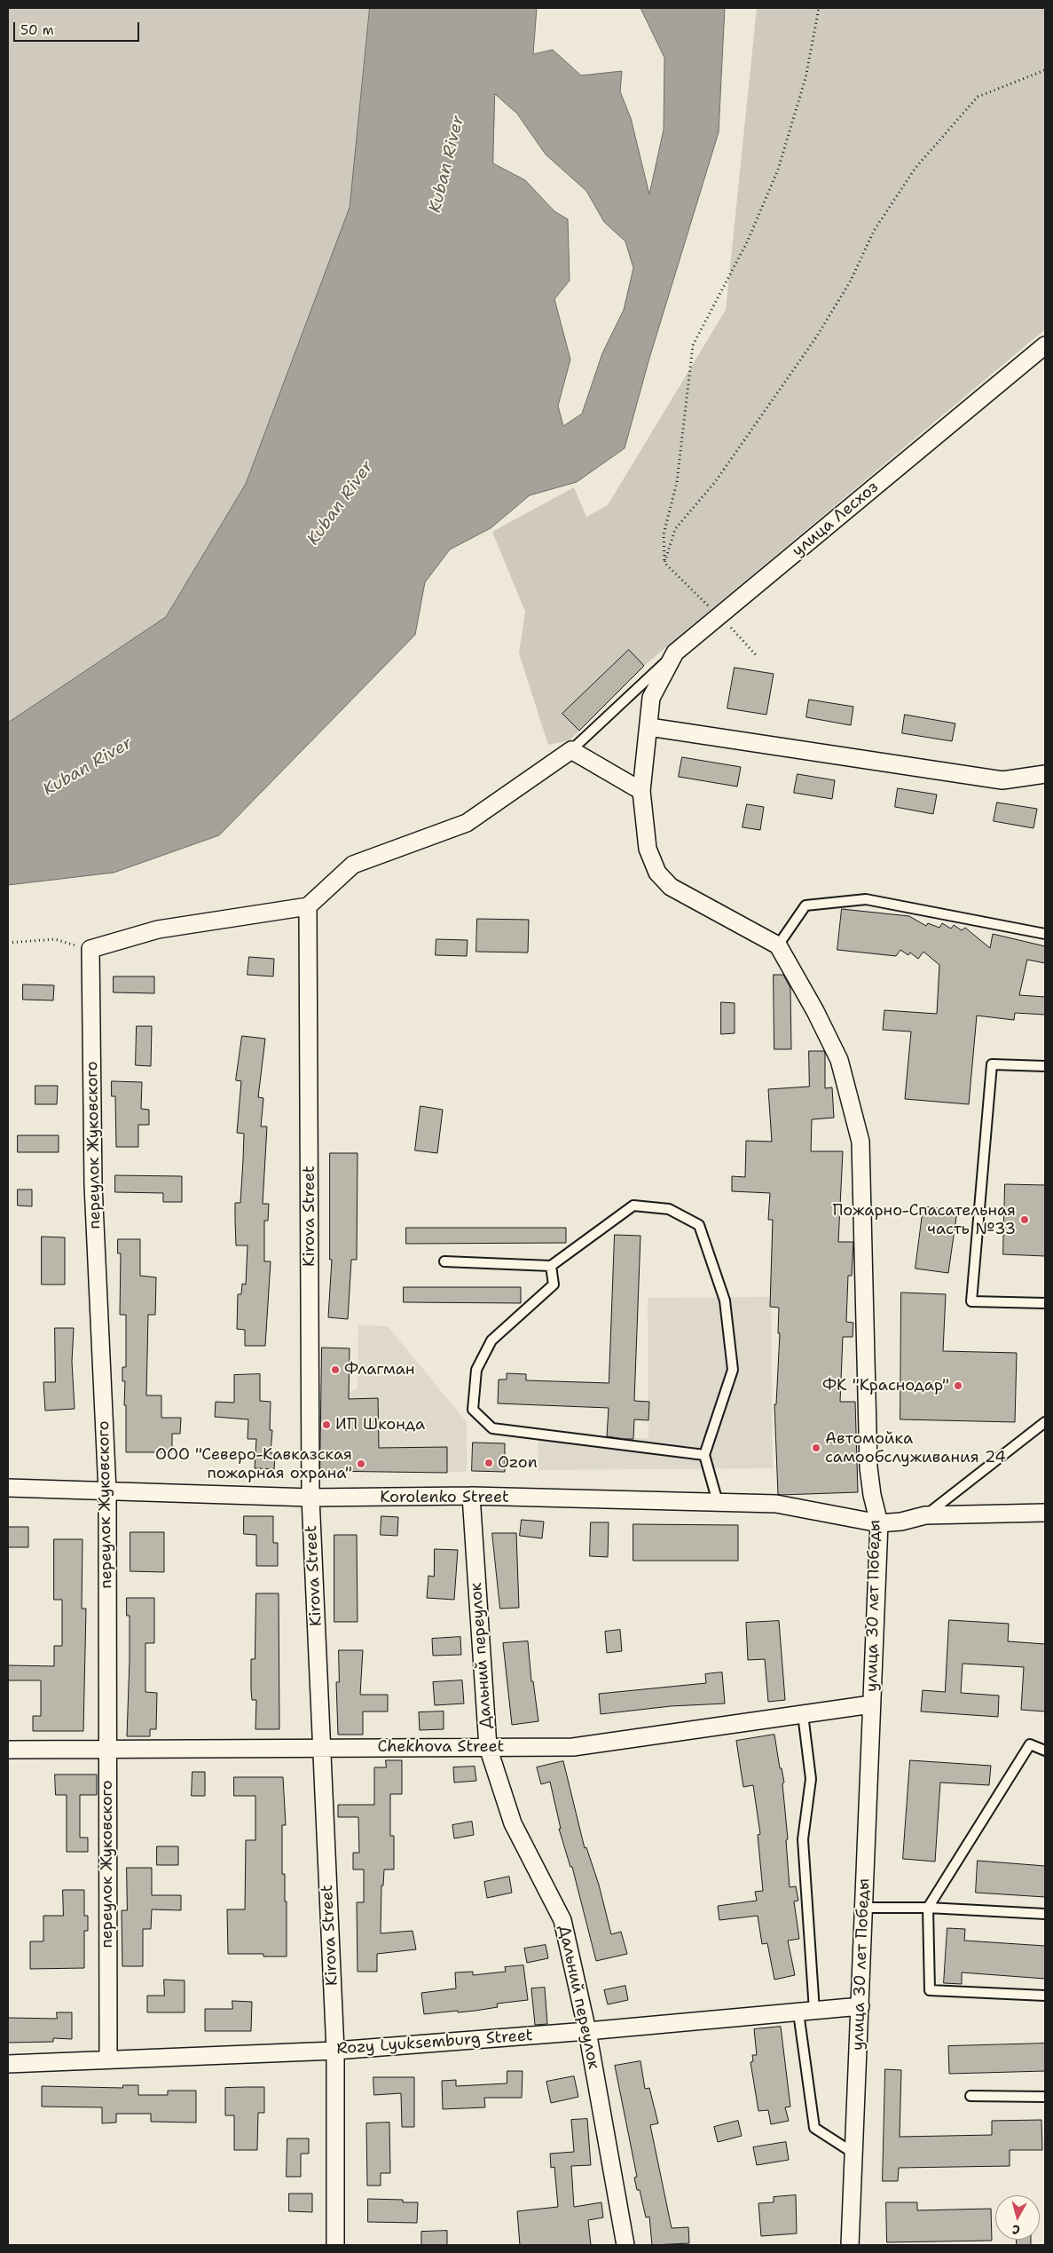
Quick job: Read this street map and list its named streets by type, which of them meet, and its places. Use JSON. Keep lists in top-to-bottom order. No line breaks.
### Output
{"streets":{"street":["улица Лесхоз","переулок Жуковского","Kirova Street","Korolenko Street","улица 30 лет Победы","Дальний переулок","Chekhova Street","Rozy Lyuksemburg Street"]},"crossings":[["переулок Жуковского","Korolenko Street"],["переулок Жуковского","Chekhova Street"],["переулок Жуковского","Rozy Lyuksemburg Street"],["Kirova Street","Korolenko Street"],["Kirova Street","Chekhova Street"],["Kirova Street","Rozy Lyuksemburg Street"],["Korolenko Street","улица 30 лет Победы"],["Korolenko Street","Дальний переулок"],["улица 30 лет Победы","Chekhova Street"],["улица 30 лет Победы","Rozy Lyuksemburg Street"],["Дальний переулок","Chekhova Street"],["Дальний переулок","Rozy Lyuksemburg Street"]],"water":["Kuban River"],"places":["Пожарно-Спасательная часть №33","Флагман","ФК \"Краснодар\"","ИП Шконда","Автомойка самообслуживания 24","Ozon","ООО \"Северо-Кавказская пожарная охрана\""],"scale_bar":"50 m","north":"bottom"}
